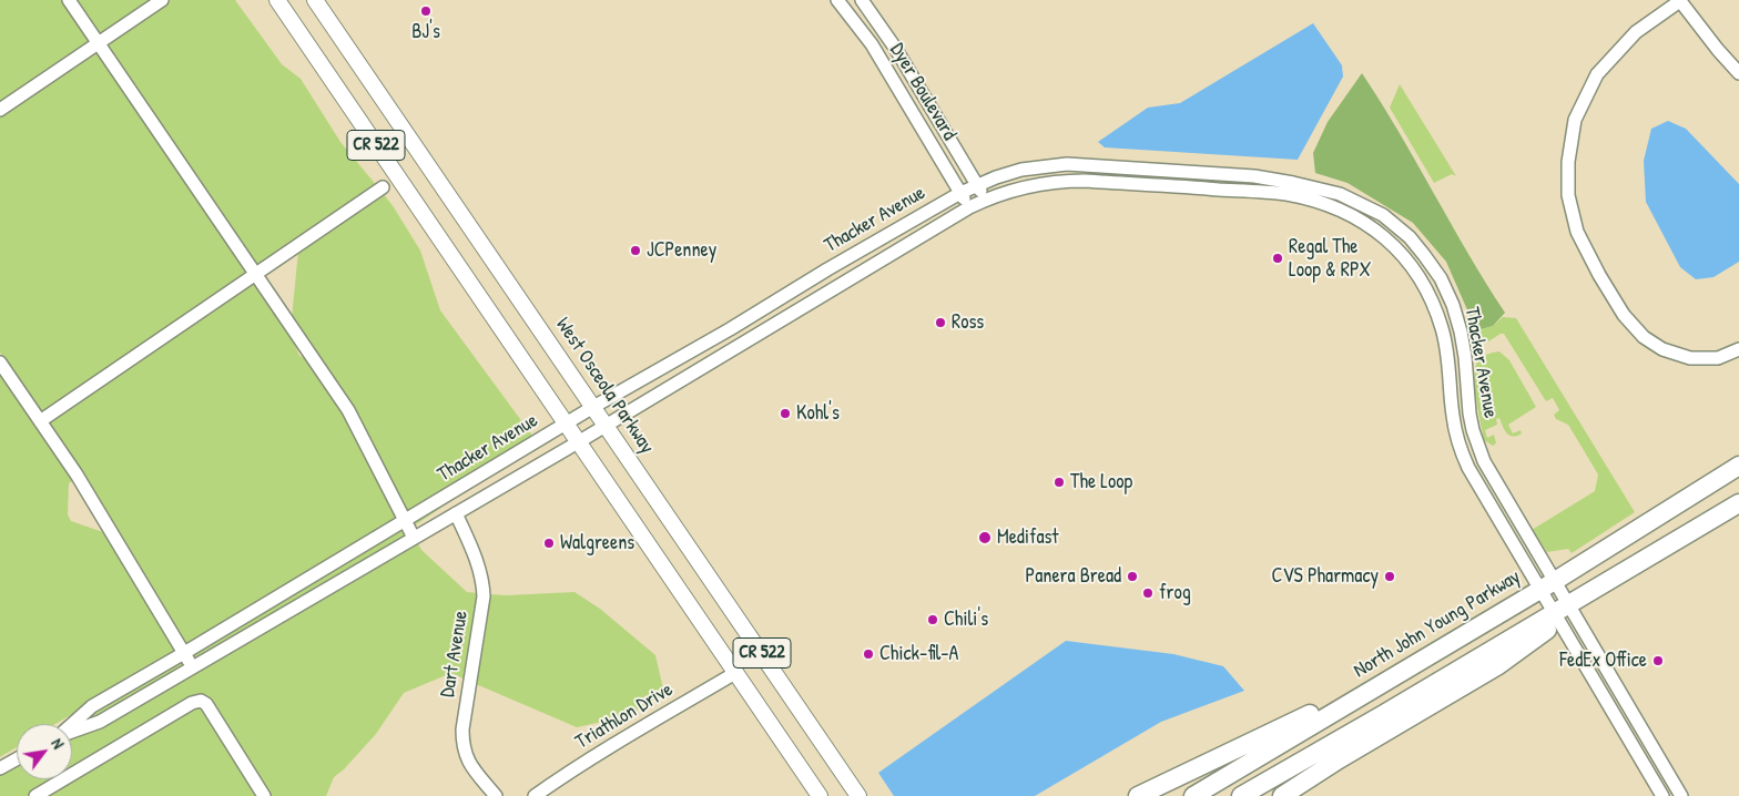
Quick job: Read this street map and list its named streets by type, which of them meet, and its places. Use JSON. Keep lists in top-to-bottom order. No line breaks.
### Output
{"streets":{"highway":["North John Young Parkway"],"main road":["CR 522","West Osceola Parkway"],"street":["Dyer Boulevard","Thacker Avenue","Dart Avenue","Triathlon Drive"]},"crossings":[["Dyer Boulevard","Thacker Avenue"],["CR 522","Thacker Avenue"],["CR 522","Triathlon Drive"],["Thacker Avenue","West Osceola Parkway"],["Thacker Avenue","North John Young Parkway"],["Thacker Avenue","Dart Avenue"]],"places":["BJ's","JCPenney","Regal The Loop & RPX","Ross","Kohl's","The Loop","Medifast","Walgreens","Panera Bread","CVS Pharmacy","frog","Chili's","Chick-fil-A","FedEx Office"],"north":"top right"}
